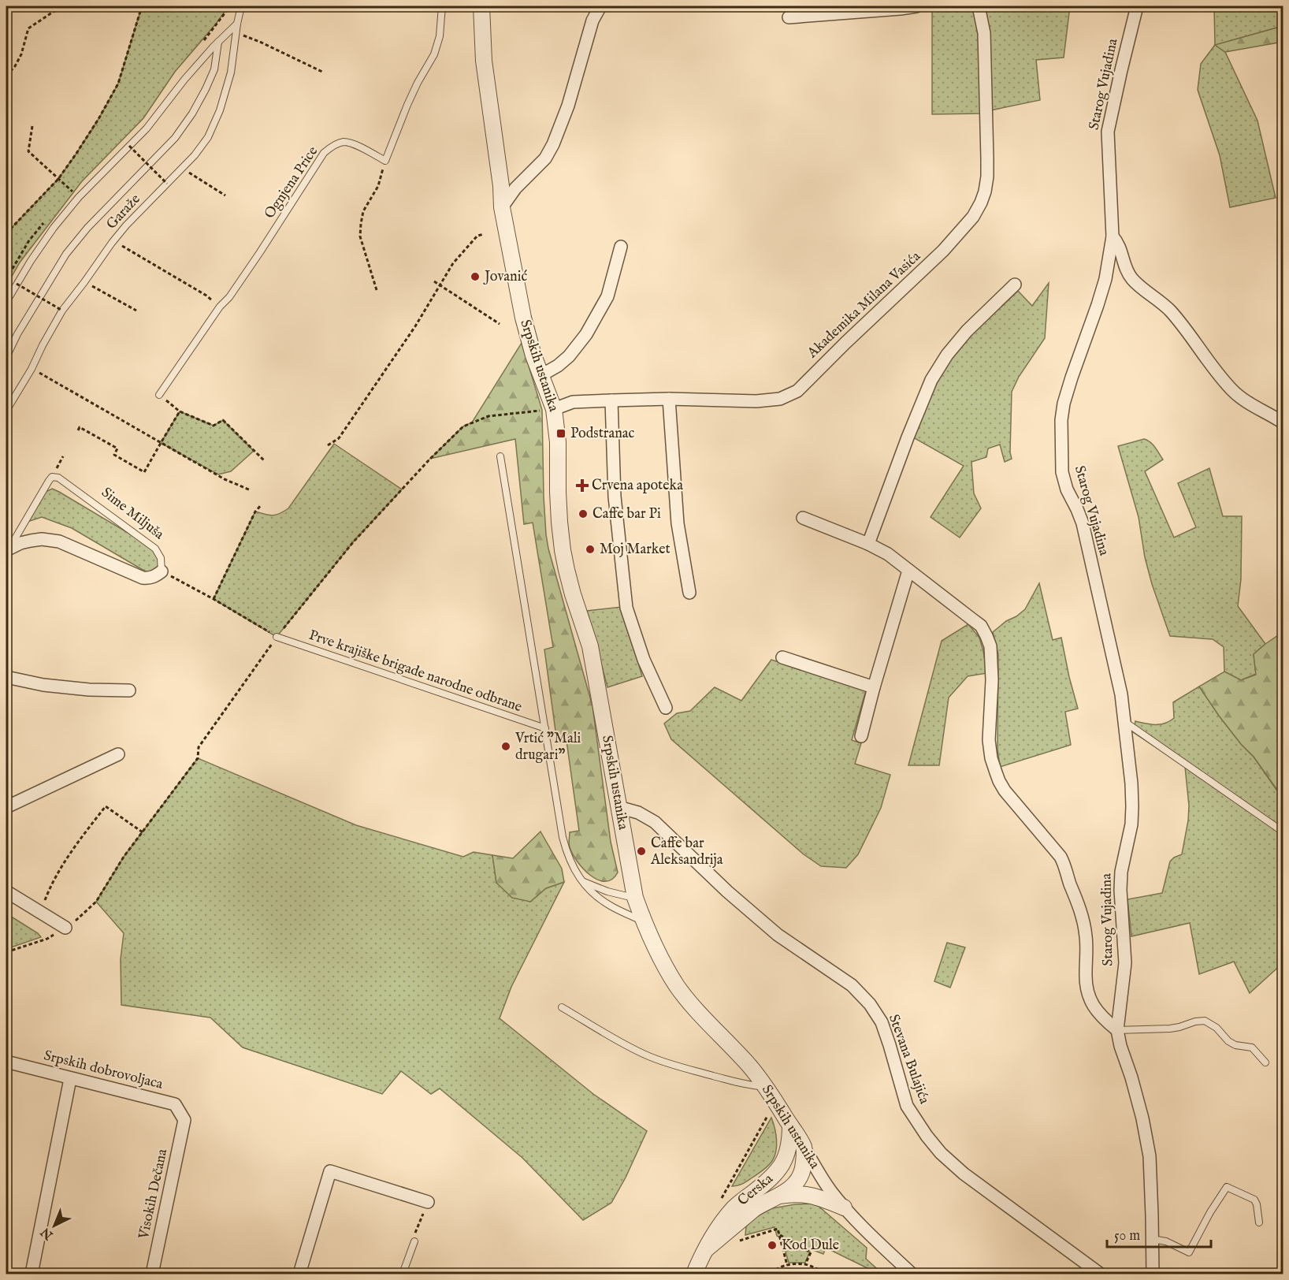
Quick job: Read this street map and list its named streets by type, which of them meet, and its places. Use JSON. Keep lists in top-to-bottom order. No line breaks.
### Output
{"streets":{"street":["Starog Vujadina","Akademika Milana Vasića","Srpskih ustanika","Sime Miljuša","Stevana Bulajića","Srpskih dobrovoljaca","Cerska","Visokih Dečana"],"lane":["Ognjena Price","Garaže","Prve krajiške brigade narodne odbrane"]},"crossings":[["Akademika Milana Vasića","Srpskih ustanika"],["Srpskih ustanika","Prve krajiške brigade narodne odbrane"],["Srpskih ustanika","Stevana Bulajića"],["Srpskih ustanika","Cerska"],["Srpskih dobrovoljaca","Visokih Dečana"]],"places":{"other":["Jovanić","Caffe bar Pi","Moj Market","Vrtić \"Mali drugari\"","Caffe bar Aleksandrija","Kod Dule"],"transit":["Podstranac"],"health":["Crvena apoteka"]},"scale_bar":"50 m","north":"bottom left"}
